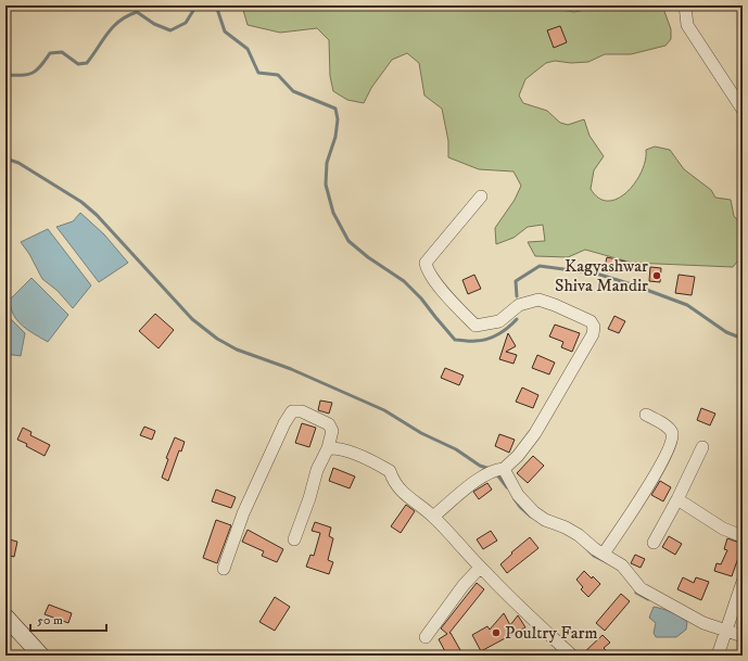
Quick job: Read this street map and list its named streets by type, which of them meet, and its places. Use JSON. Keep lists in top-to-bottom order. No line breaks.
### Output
{"places":["Kagyashwar Shiva Mandir","Poultry Farm"],"scale_bar":"50 m"}
